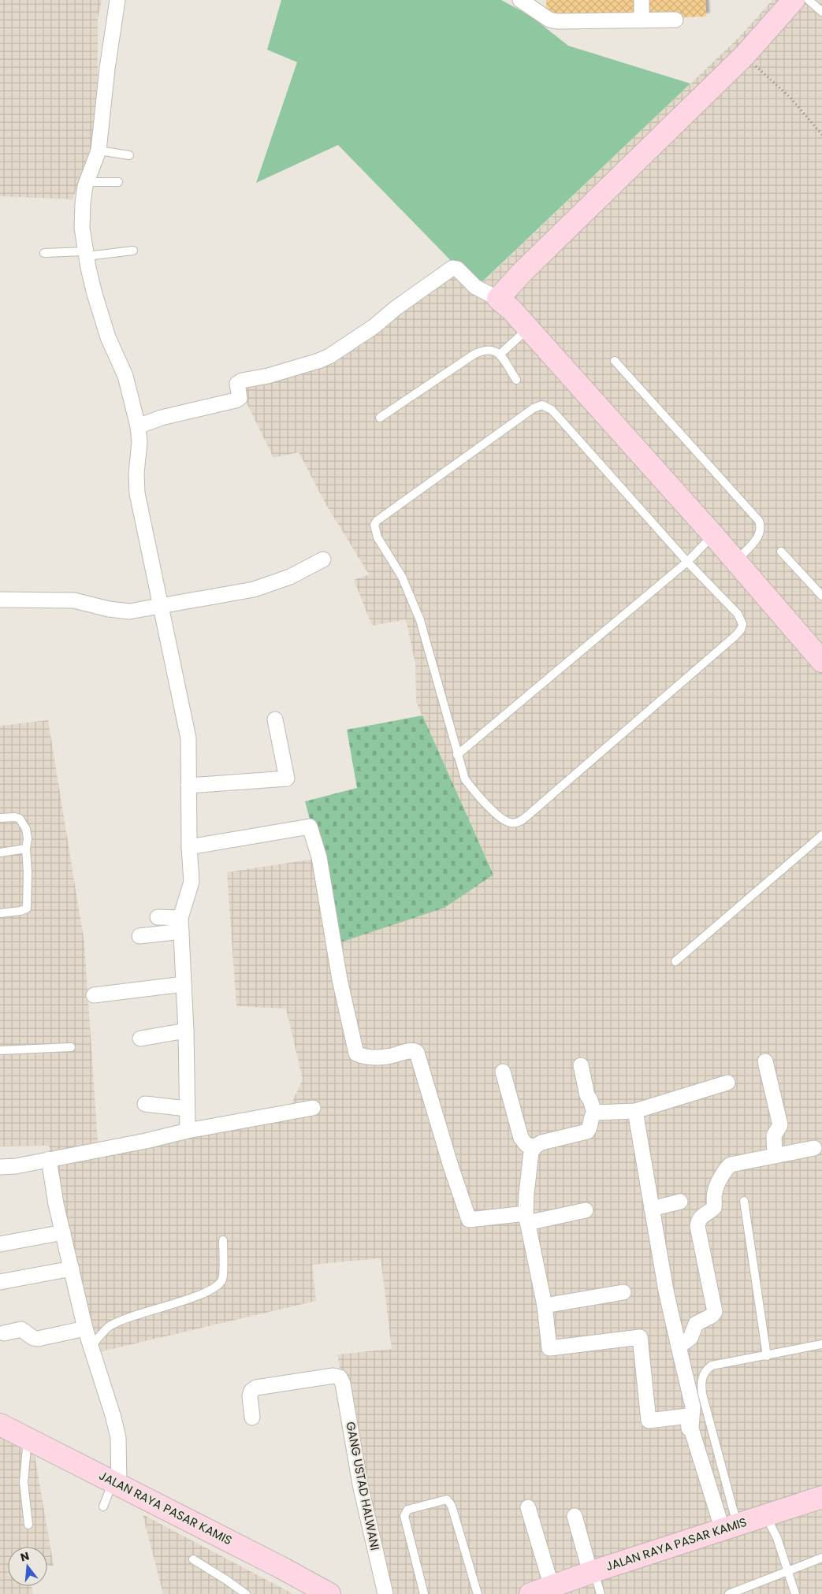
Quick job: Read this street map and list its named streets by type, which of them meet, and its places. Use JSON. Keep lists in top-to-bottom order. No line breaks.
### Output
{"streets":{"street":["GANG USTAD HALWANI","JALAN RAYA PASAR KAMIS"]},"north":"top"}
